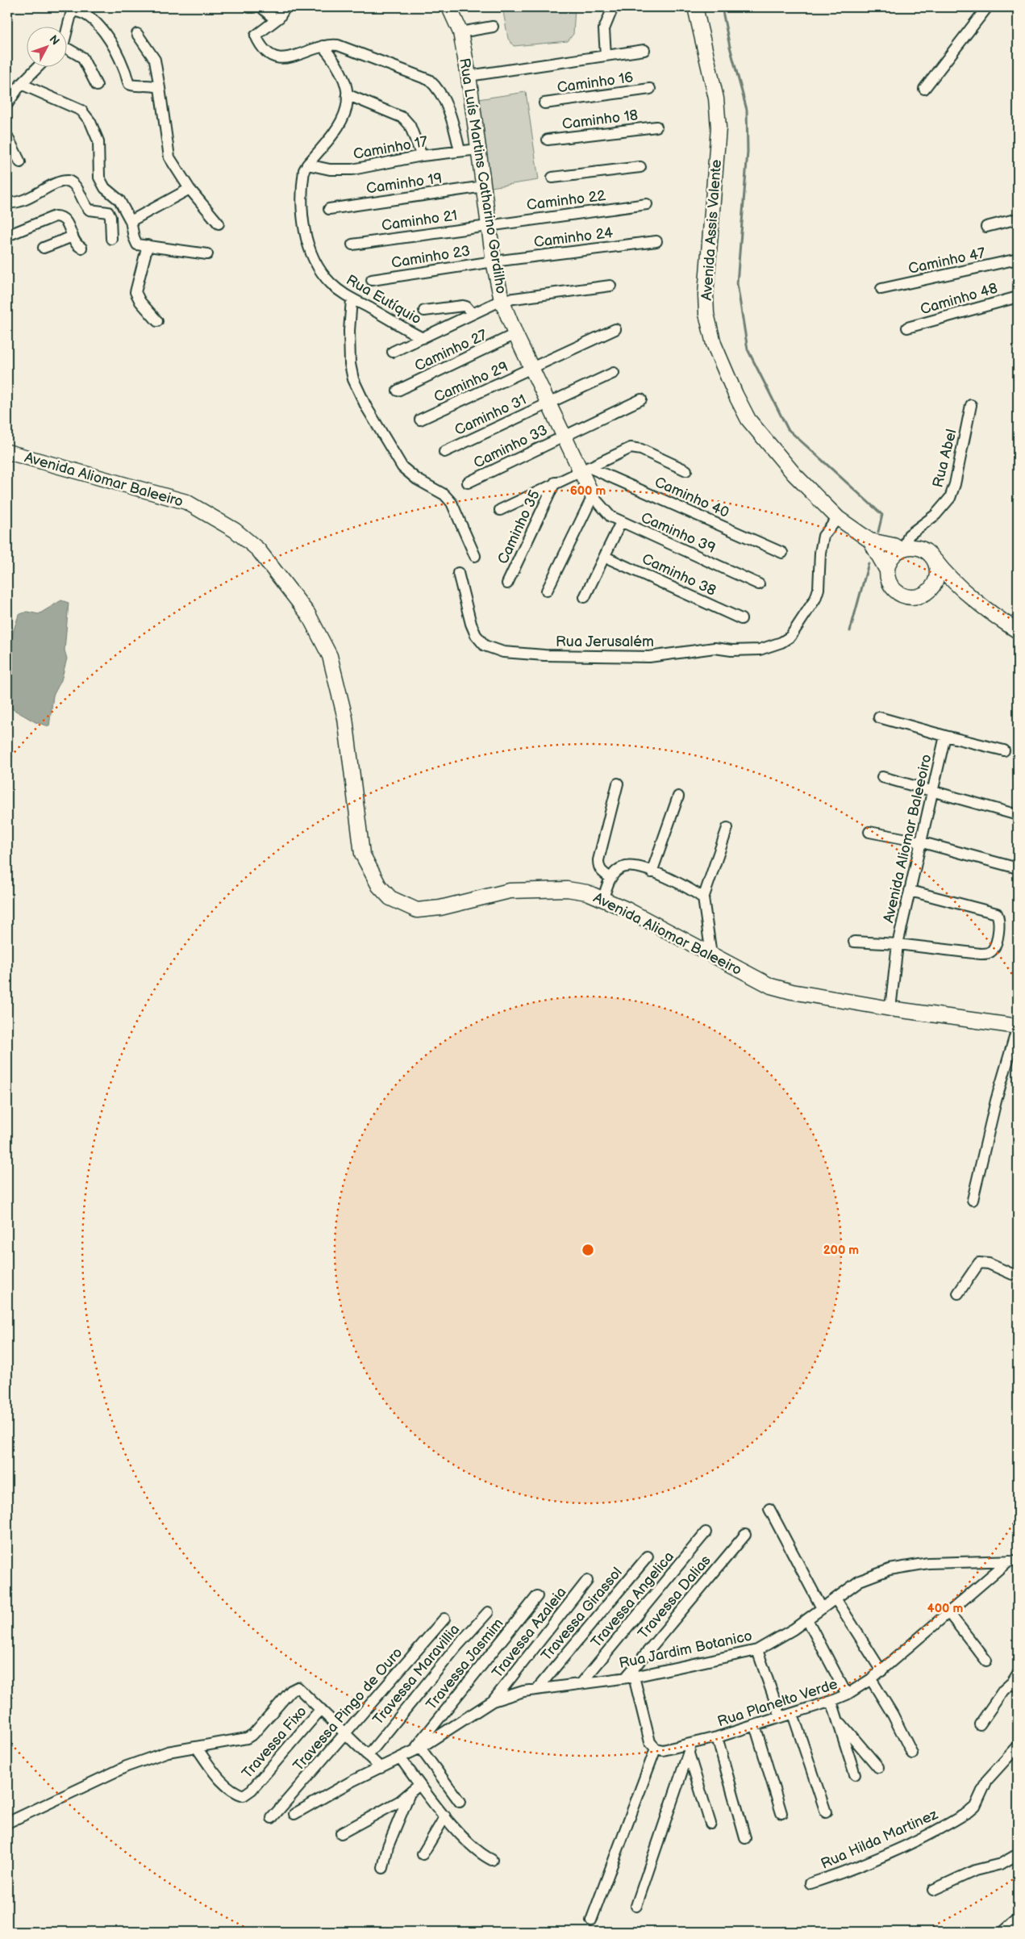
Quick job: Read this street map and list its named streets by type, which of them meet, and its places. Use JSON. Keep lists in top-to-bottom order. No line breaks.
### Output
{"streets":{"main road":["Rua Luís Martins Catharino Gordilho","Avenida Assis Valente","Avenida Aliomar Baleeiro"],"street":["Caminho 16","Caminho 18","Caminho 17","Caminho 19","Caminho 22","Caminho 21","Caminho 24","Caminho 23","Caminho 47","Caminho 48","Rua Eutíquio","Caminho 27","Caminho 29","Caminho 31","Caminho 33","Rua Abel","Caminho 40","Caminho 35","Caminho 39","Caminho 38","Rua Jerusalém","Avenida Aliomar Baleeoiro","Travessa Dalias","Travessa Angelica","Travessa Girassol","Travessa Azaleia","Rua Jardim Botanico","Travessa Jasmim","Travessa Maravillia","Rua Planelto Verde","Travessa Pingo de Ouro","Travessa Fixo","Rua Hilda Martinez"]},"crossings":[["Caminho 17","Rua Luís Martins Catharino Gordilho"],["Caminho 17","Rua Eutíquio"],["Rua Luís Martins Catharino Gordilho","Caminho 19"],["Rua Luís Martins Catharino Gordilho","Caminho 22"],["Rua Luís Martins Catharino Gordilho","Caminho 21"],["Rua Luís Martins Catharino Gordilho","Caminho 24"],["Rua Luís Martins Catharino Gordilho","Caminho 23"],["Rua Luís Martins Catharino Gordilho","Caminho 27"],["Rua Luís Martins Catharino Gordilho","Caminho 29"],["Rua Luís Martins Catharino Gordilho","Caminho 31"],["Rua Luís Martins Catharino Gordilho","Caminho 33"],["Rua Luís Martins Catharino Gordilho","Caminho 40"],["Rua Luís Martins Catharino Gordilho","Caminho 35"],["Rua Luís Martins Catharino Gordilho","Caminho 39"],["Caminho 22","Caminho 21"],["Avenida Assis Valente","Rua Abel"],["Avenida Assis Valente","Rua Jerusalém"],["Caminho 24","Caminho 23"],["Avenida Aliomar Baleeiro","Avenida Aliomar Baleeoiro"],["Caminho 40","Caminho 35"],["Travessa Dalias","Rua Jardim Botanico"],["Travessa Angelica","Rua Jardim Botanico"],["Travessa Girassol","Rua Jardim Botanico"],["Travessa Azaleia","Rua Jardim Botanico"],["Rua Jardim Botanico","Travessa Jasmim"],["Rua Jardim Botanico","Rua Planelto Verde"]],"north":"top right","rings":["600 m","200 m","400 m"]}
